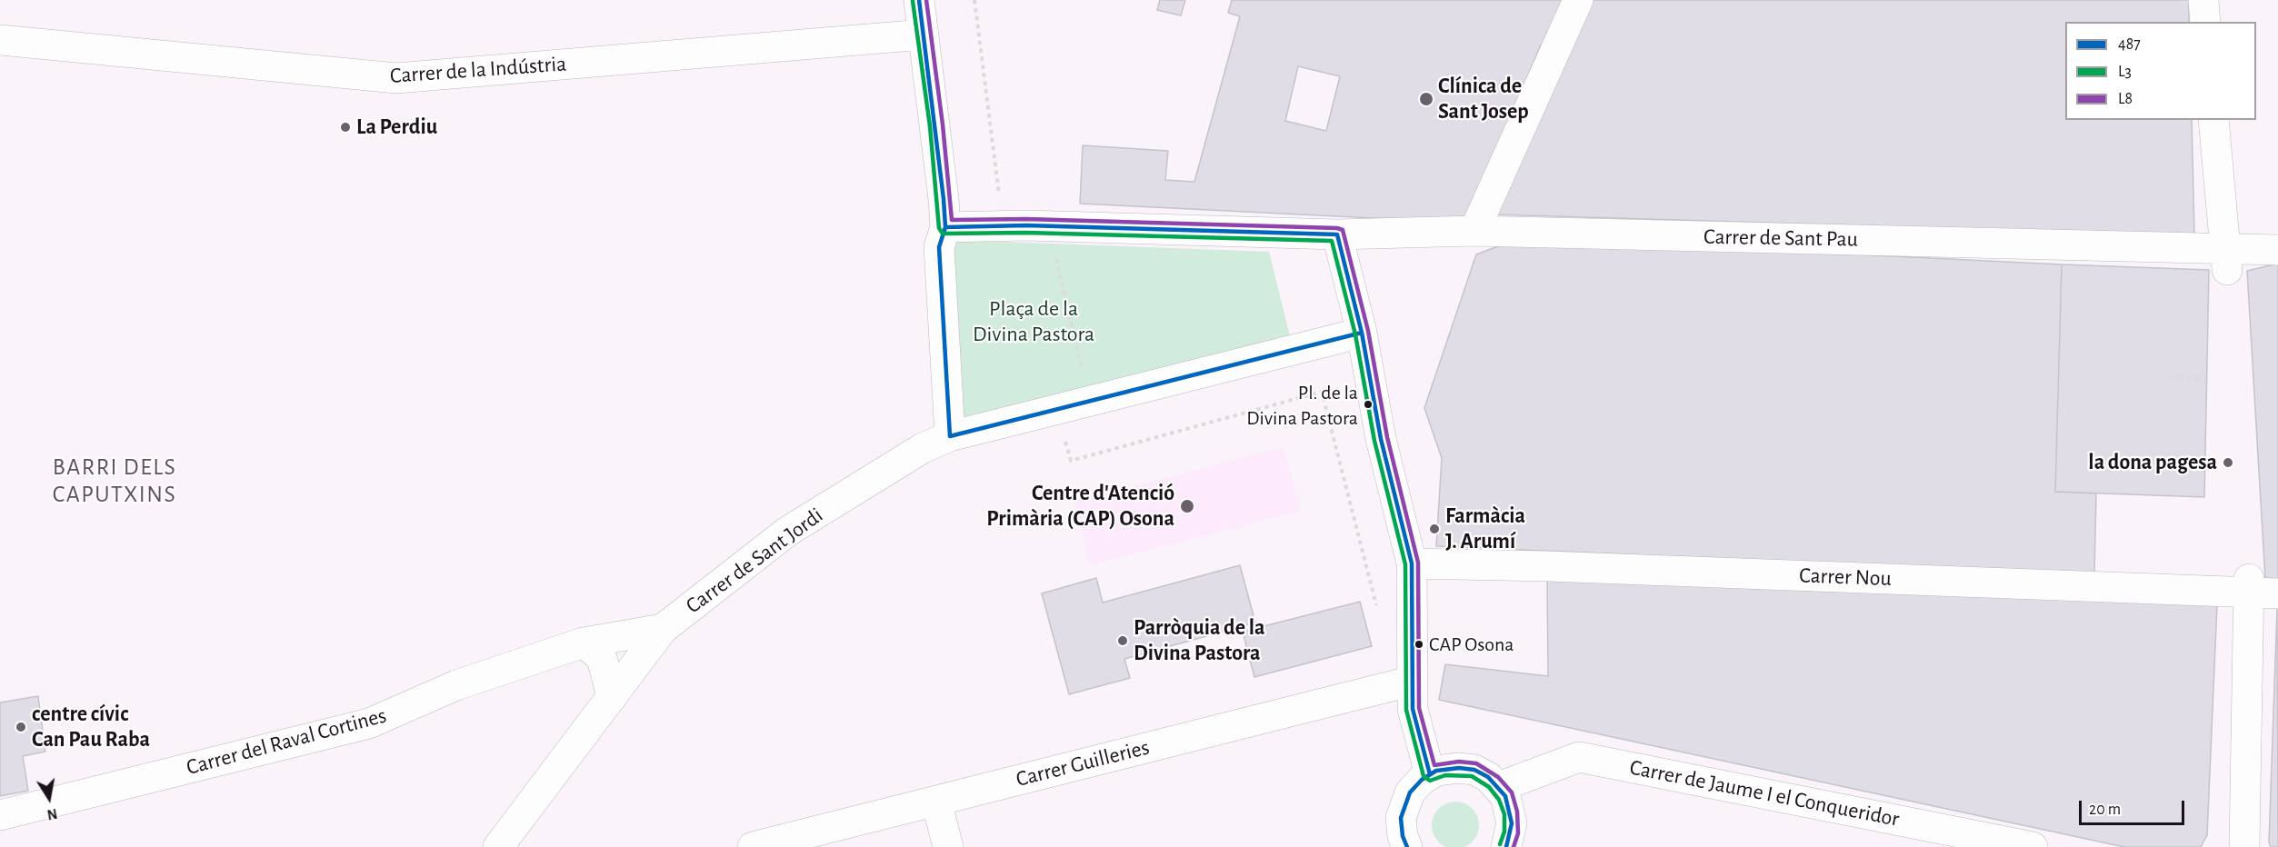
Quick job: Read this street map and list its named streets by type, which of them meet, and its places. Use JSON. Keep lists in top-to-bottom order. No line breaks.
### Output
{"streets":{"street":["Carrer de la Indústria","Carrer de Sant Pau","Carrer de Sant Jordi","Carrer Nou","Carrer del Raval Cortines","Carrer Guilleries","Carrer de Jaume I el Conqueridor"]},"crossings":[["Carrer de Sant Jordi","Carrer del Raval Cortines"]],"districts":["BARRI DELS CAPUTXINS"],"parks":["Plaça de la Divina Pastora"],"places":["Clínica de Sant Josep","La Perdiu","Pl. de la Divina Pastora","la dona pagesa","Centre d'Atenció Primària (CAP) Osona","Farmàcia J. Arumí","Parròquia de la Divina Pastora","CAP Osona","centre cívic Can Pau Raba"],"lines":["transit line 487","transit line L8","transit line L3"],"legend":["487","L3","L8"],"scale_bar":"20 m","north":"bottom"}
